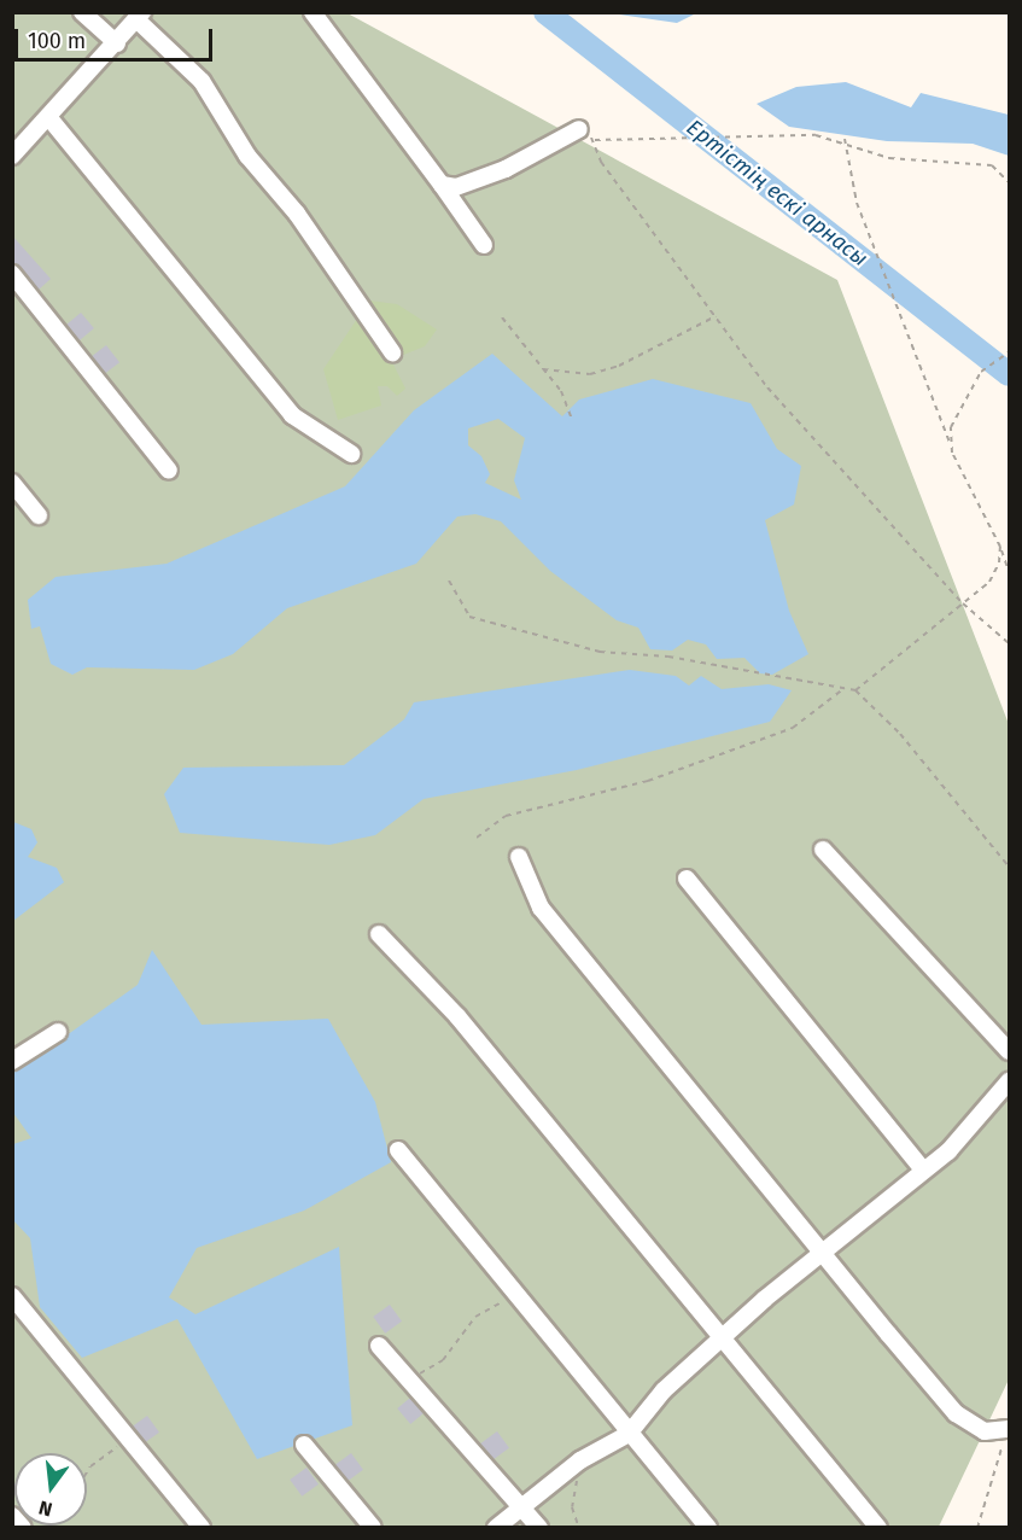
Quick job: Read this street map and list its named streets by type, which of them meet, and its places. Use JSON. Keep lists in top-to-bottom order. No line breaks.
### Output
{"water":["Ертістің ескі арнасы"],"scale_bar":"100 m","north":"bottom"}
